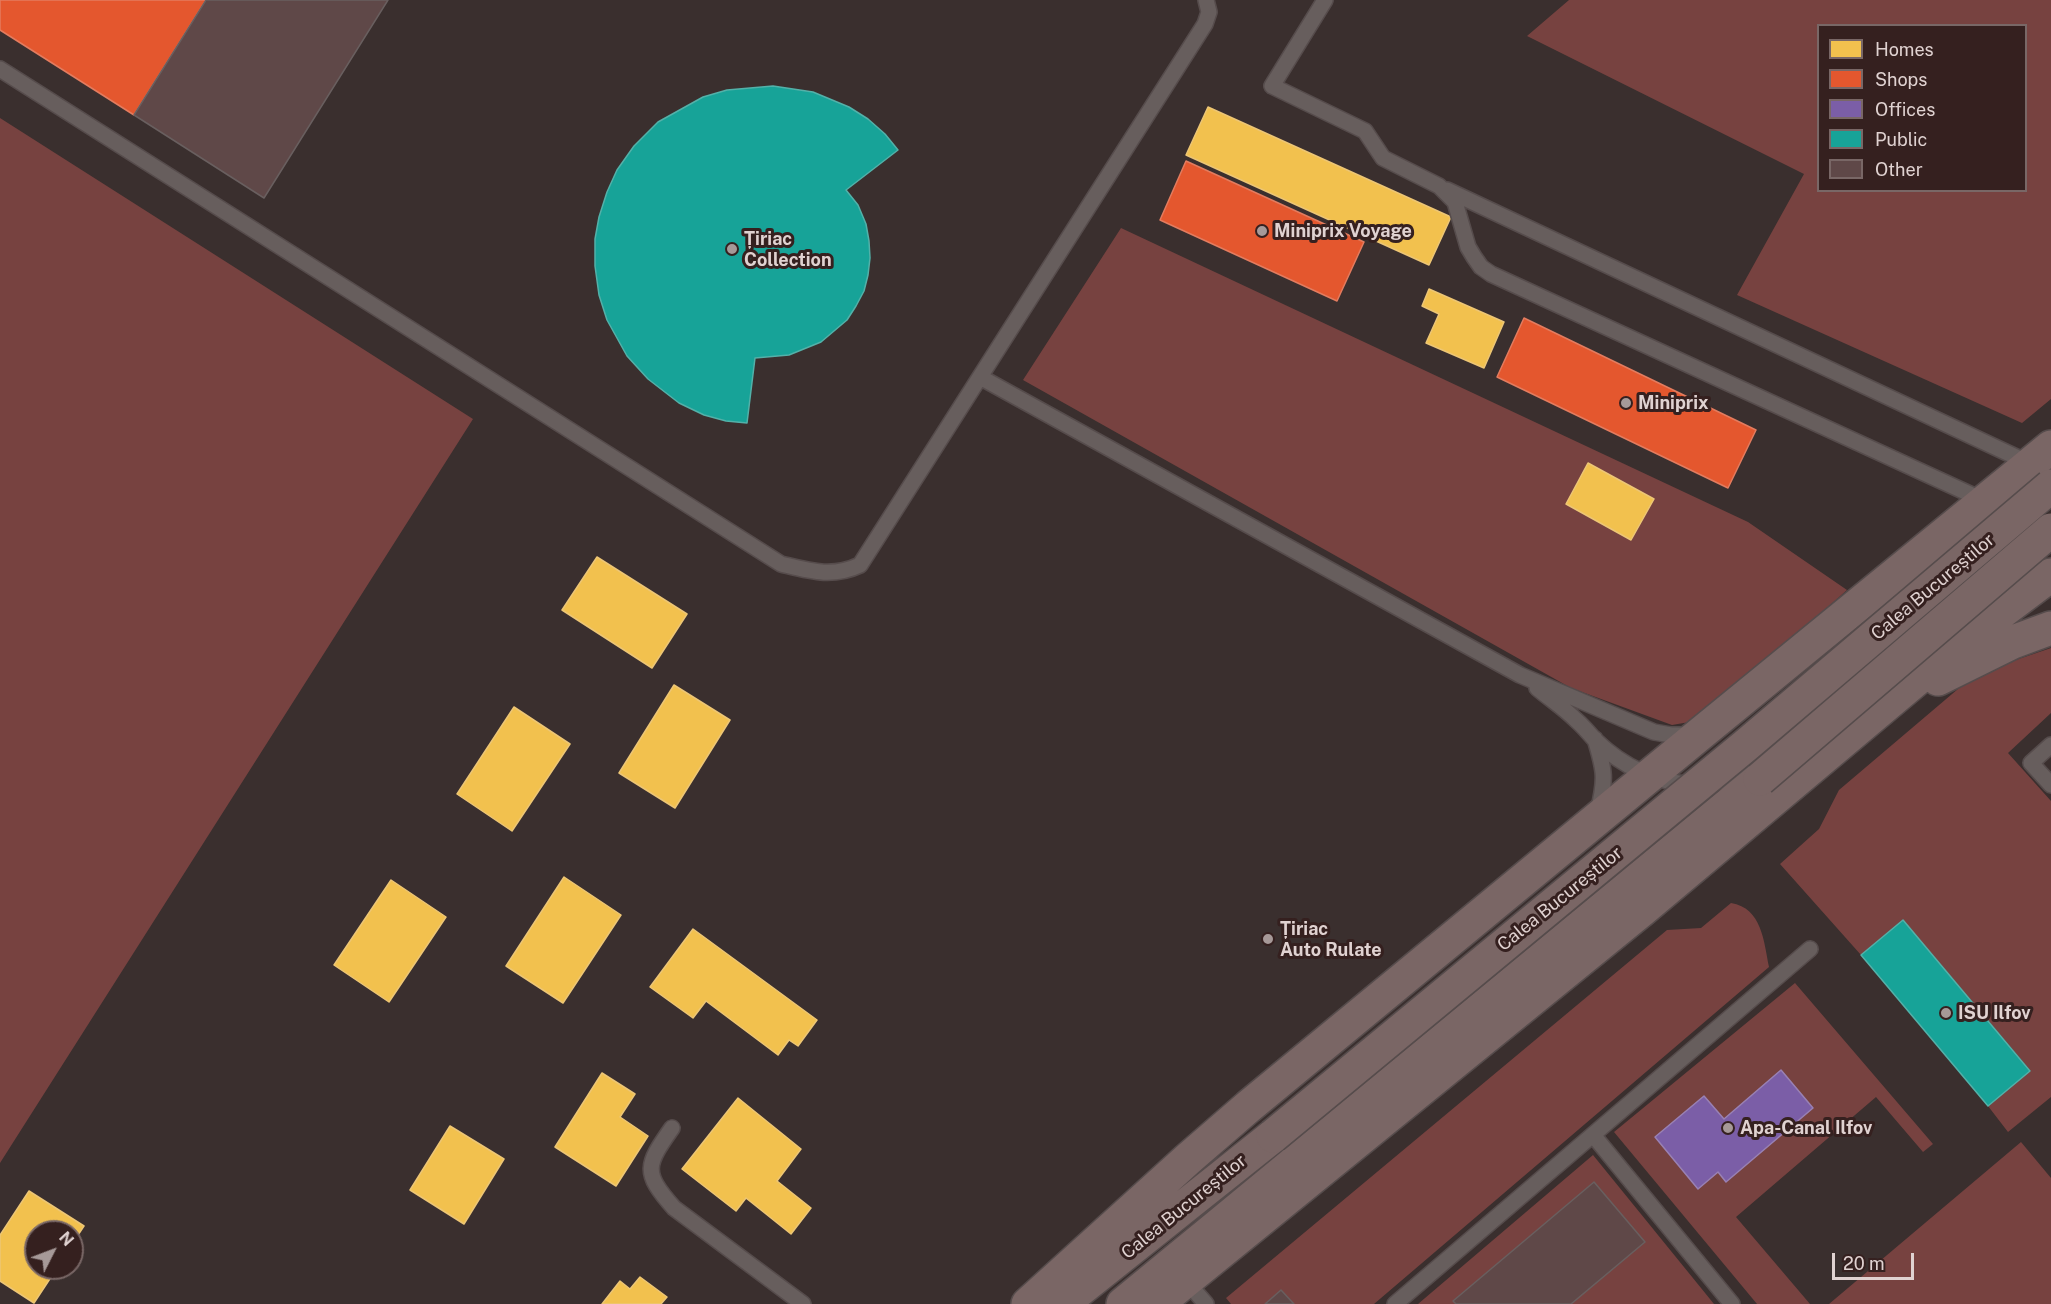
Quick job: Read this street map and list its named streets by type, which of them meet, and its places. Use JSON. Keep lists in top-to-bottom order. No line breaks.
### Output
{"streets":{"highway":["Calea Bucureștilor"]},"places":["Miniprix Voyage","Țiriac Collection","Miniprix","Țiriac Auto Rulate","ISU Ilfov","Apa-Canal Ilfov"],"legend":["Homes","Shops","Offices","Public","Other"],"scale_bar":"20 m","north":"top right"}
